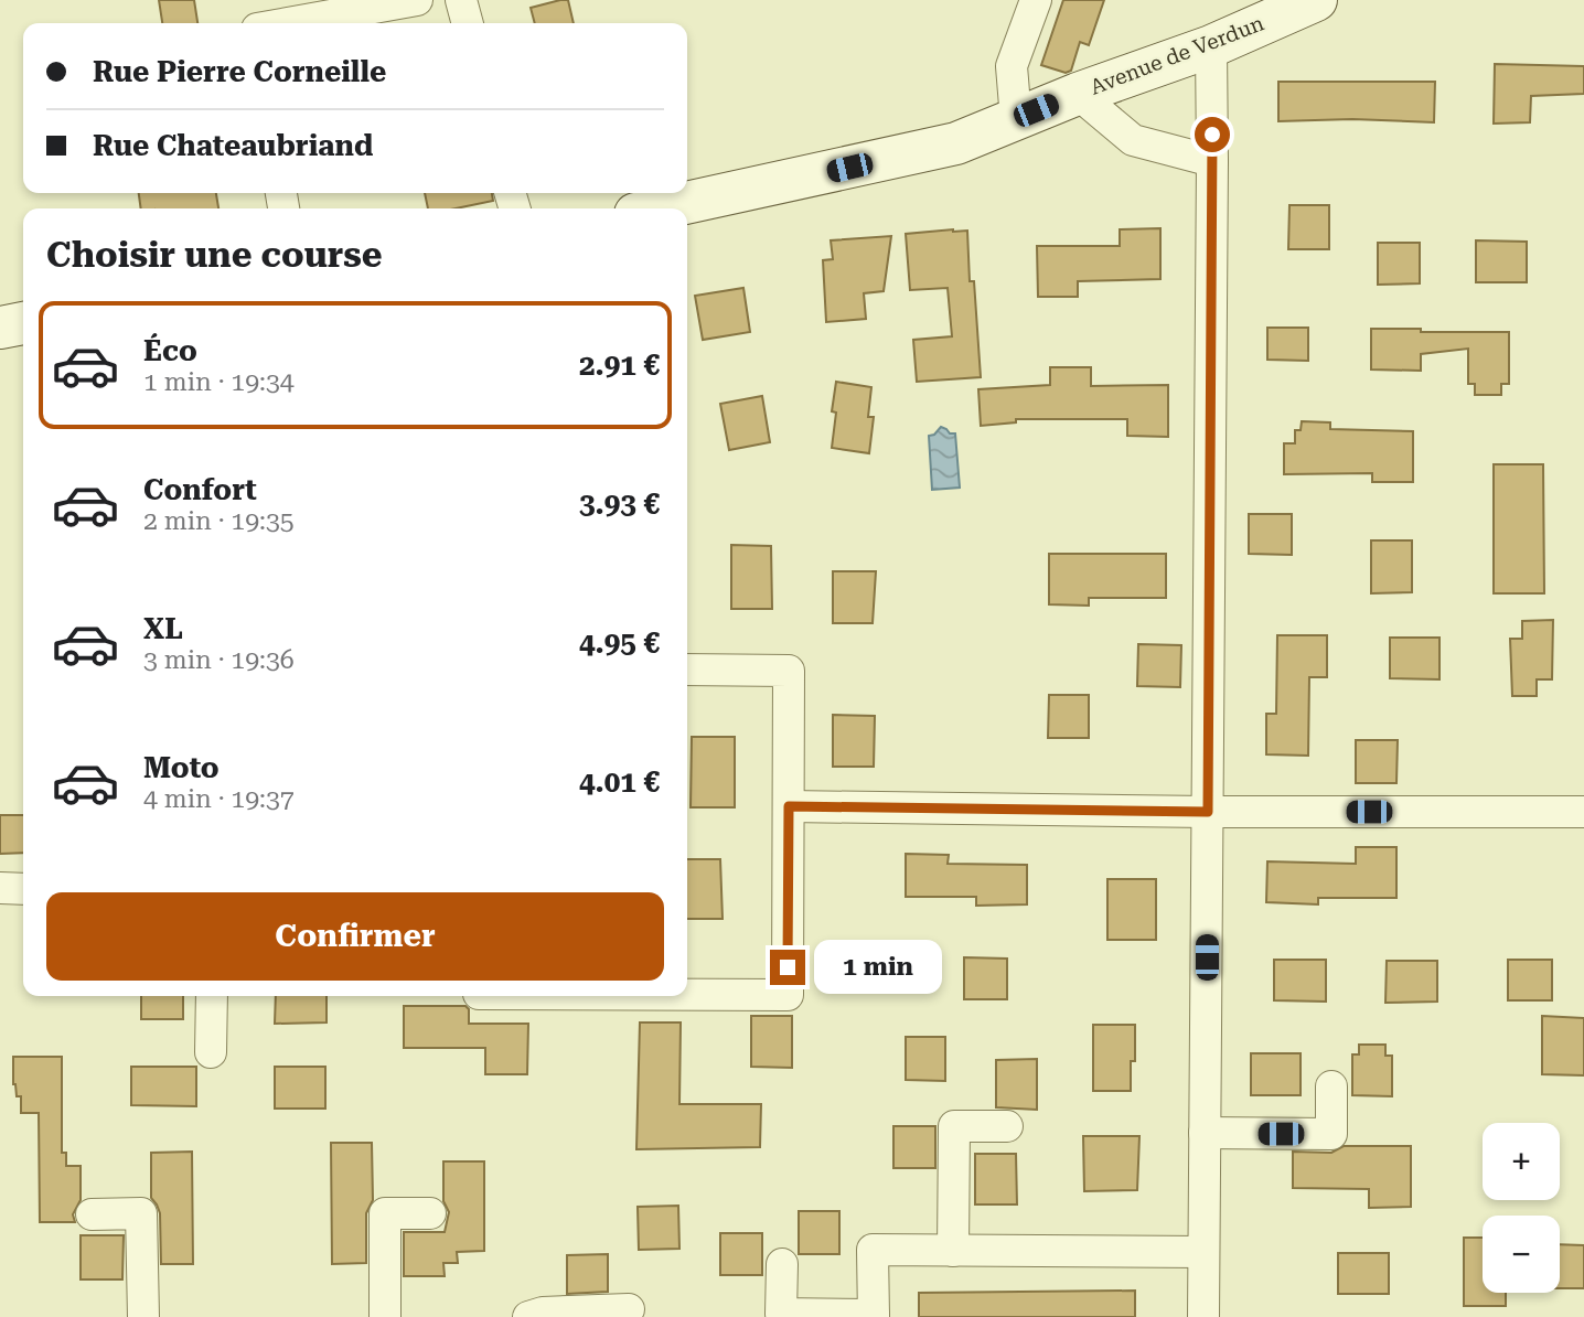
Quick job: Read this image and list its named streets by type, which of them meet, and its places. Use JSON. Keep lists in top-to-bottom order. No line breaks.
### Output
{"streets":{"main road":["Avenue de Verdun"]},"page":{"banner":["Rue Pierre Corneille","Rue Chateaubriand"],"heading":"Choisir une course","list":[{"name":"Éco","note":"1 min · 19:34","value":"2.91 €"},{"name":"Confort","note":"2 min · 19:35","value":"3.93 €"},{"name":"XL","note":"3 min · 19:36","value":"4.95 €"},{"name":"Moto","note":"4 min · 19:37","value":"4.01 €"}],"buttons":"Confirmer","bubble":"1 min","map_buttons":["+","−"]}}
